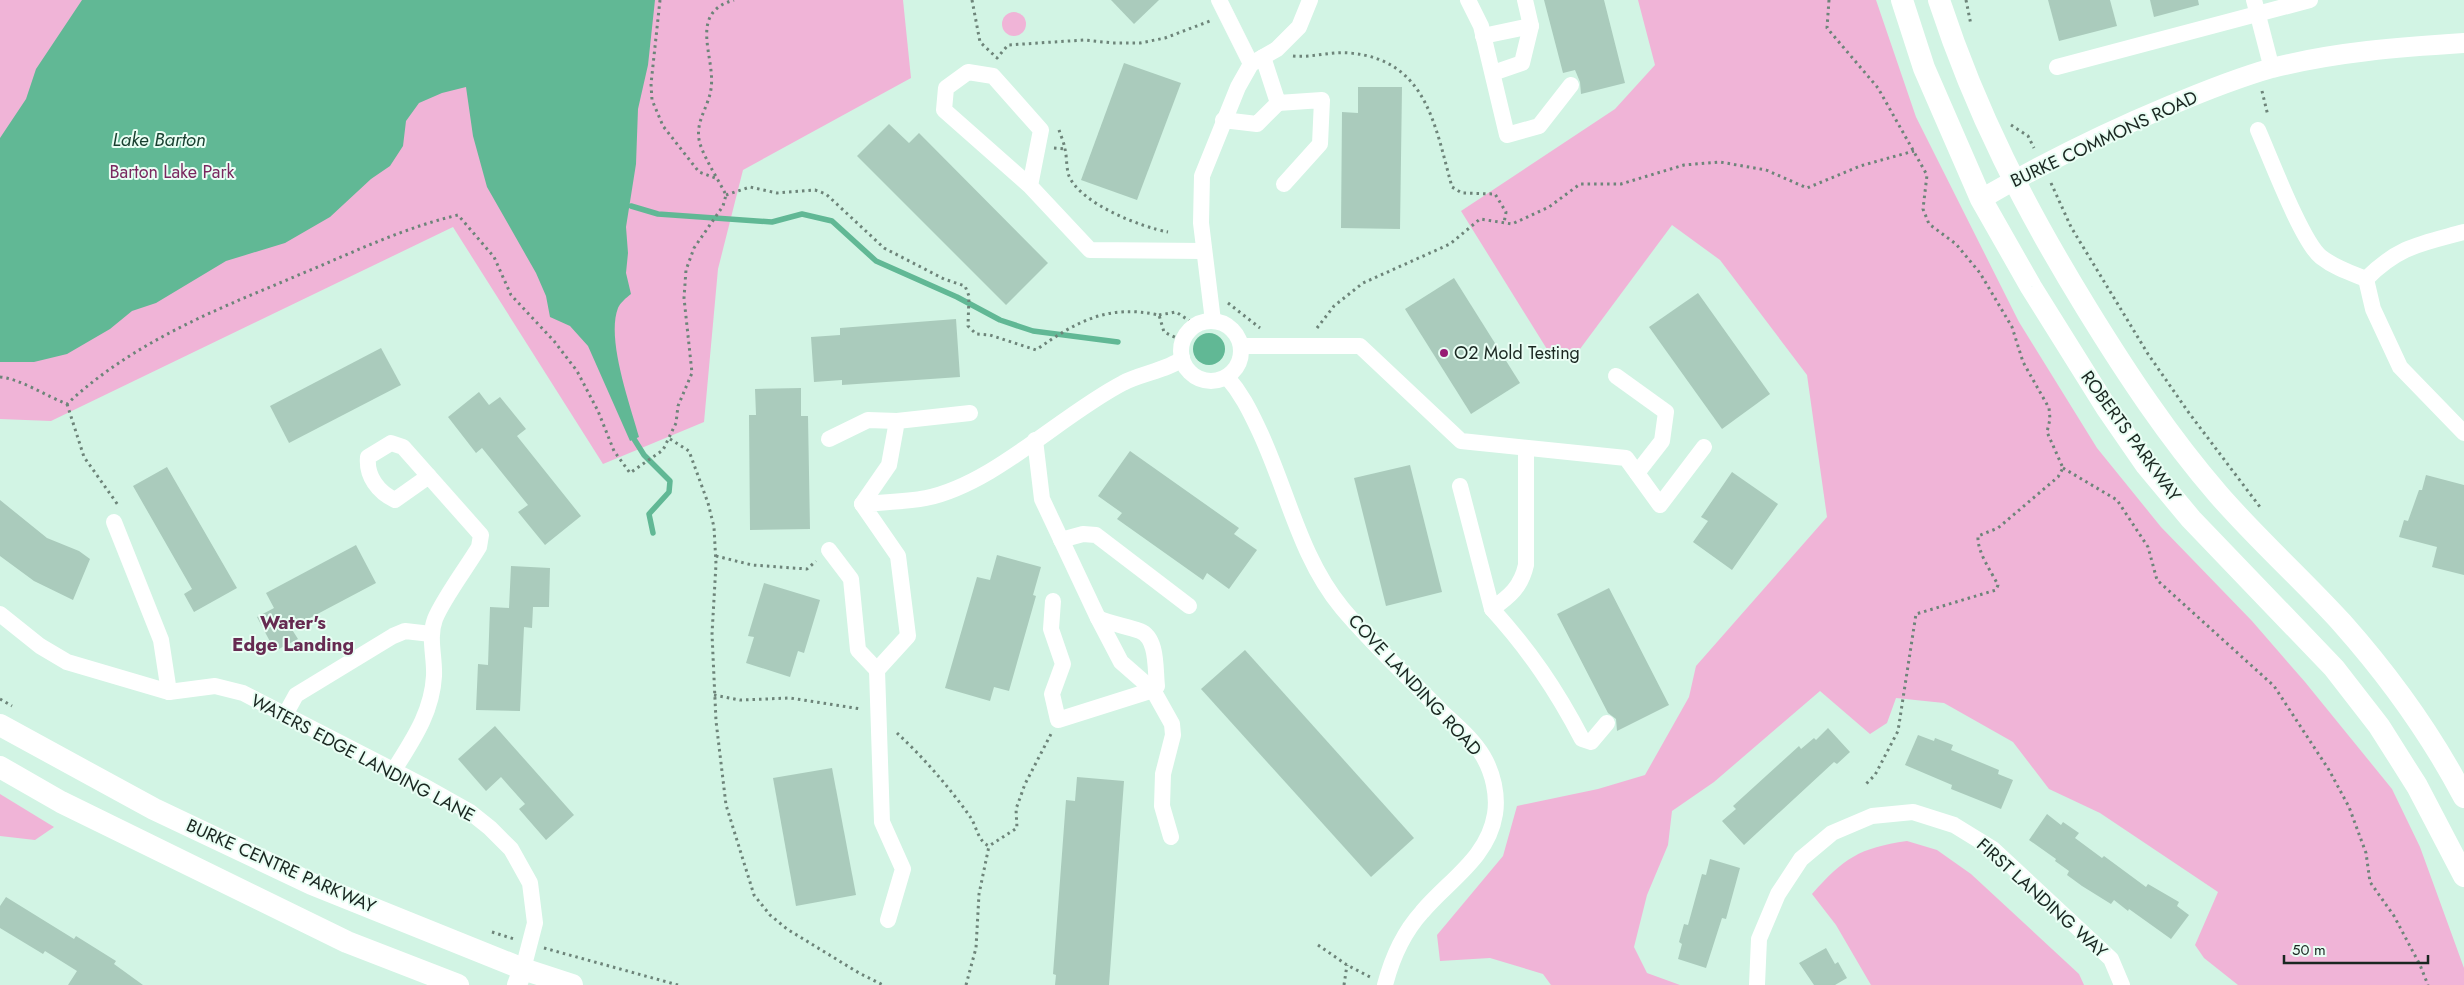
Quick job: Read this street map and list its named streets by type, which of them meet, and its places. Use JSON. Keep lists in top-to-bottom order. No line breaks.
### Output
{"streets":{"main road":["ROBERTS PARKWAY","BURKE CENTRE PARKWAY"],"street":["BURKE COMMONS ROAD","COVE LANDING ROAD","WATERS EDGE LANDING LANE","FIRST LANDING WAY"]},"crossings":[["BURKE COMMONS ROAD","ROBERTS PARKWAY"],["WATERS EDGE LANDING LANE","BURKE CENTRE PARKWAY"]],"districts":["Water's Edge Landing"],"water":["Lake Barton"],"parks":["Barton Lake Park"],"places":["O2 Mold Testing"],"scale_bar":"50 m"}
